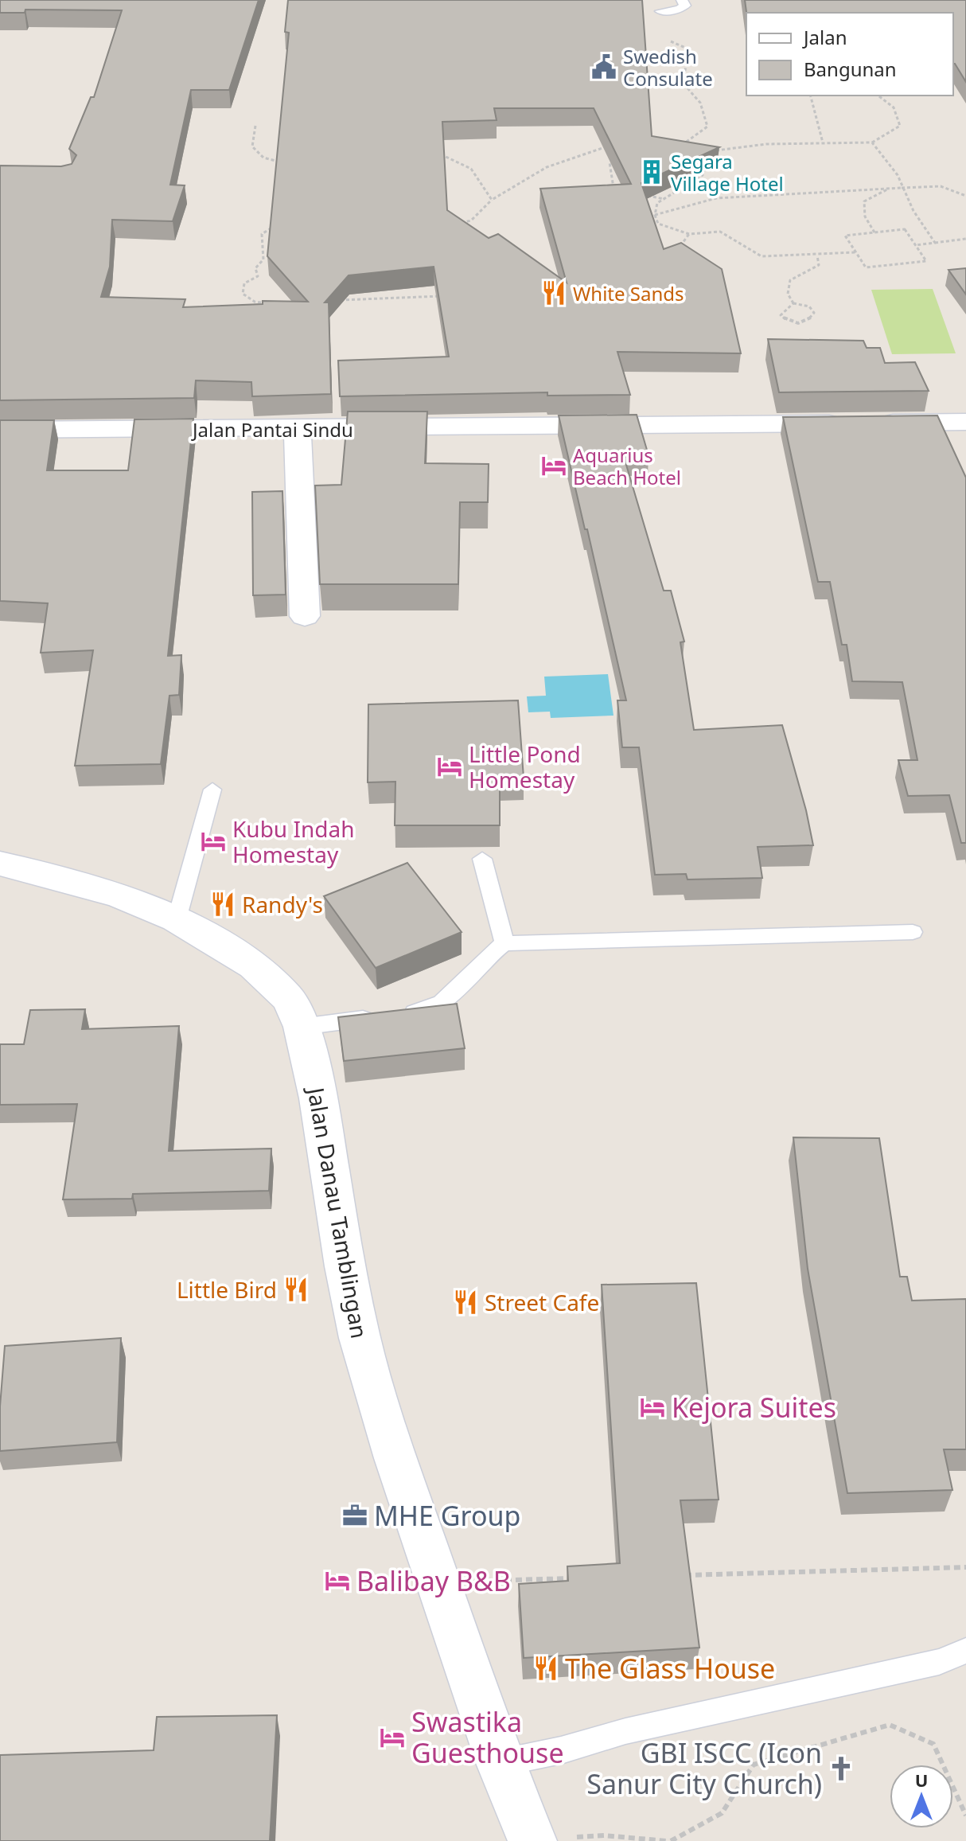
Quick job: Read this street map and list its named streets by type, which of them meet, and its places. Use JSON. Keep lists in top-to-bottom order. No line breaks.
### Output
{"streets":{"street":["Jalan Pantai Sindu","Jalan Danau Tamblingan"]},"places":{"public building":["Swedish Consulate"],"building":["Segara Village Hotel"],"restaurant":["White Sands","Randy's","Little Bird","Street Cafe","The Glass House"],"hotel":["Aquarius Beach Hotel","Little Pond Homestay","Kubu Indah Homestay","Kejora Suites","Balibay B&B","Swastika Guesthouse"],"office":["MHE Group"],"church":["GBI ISCC (Icon Sanur City Church)"]},"legend":["Jalan","Bangunan"],"north":"top"}
